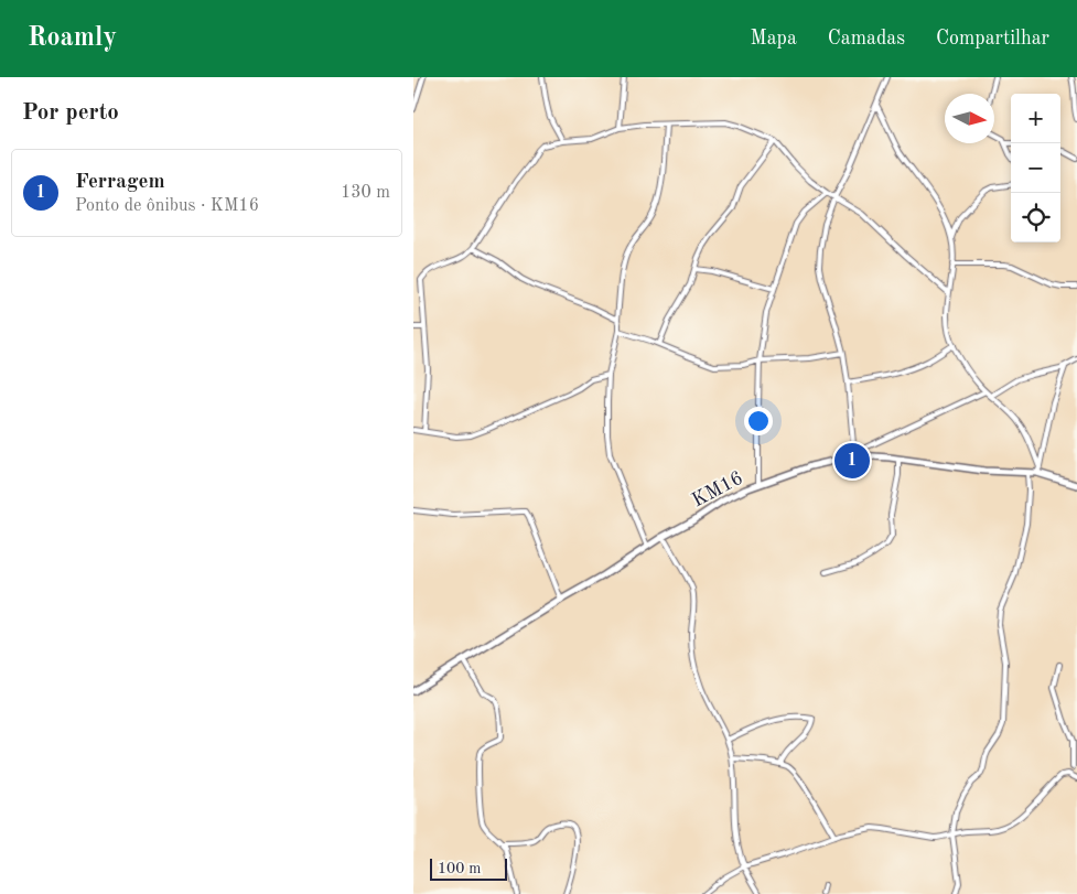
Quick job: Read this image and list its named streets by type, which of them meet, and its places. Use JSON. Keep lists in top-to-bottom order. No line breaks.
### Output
{"streets":{"street":["KM16"]},"scale_bar":"100 m","north":"right","page":{"header":"Roamly","nav":["Mapa","Camadas","Compartilhar"],"heading":"Por perto","map_buttons":["+","−"],"list":[{"mark":"1","name":"Ferragem","note":"Ponto de ônibus · KM16","value":"130 m"}],"pins":"1","scale":"100 m"}}
